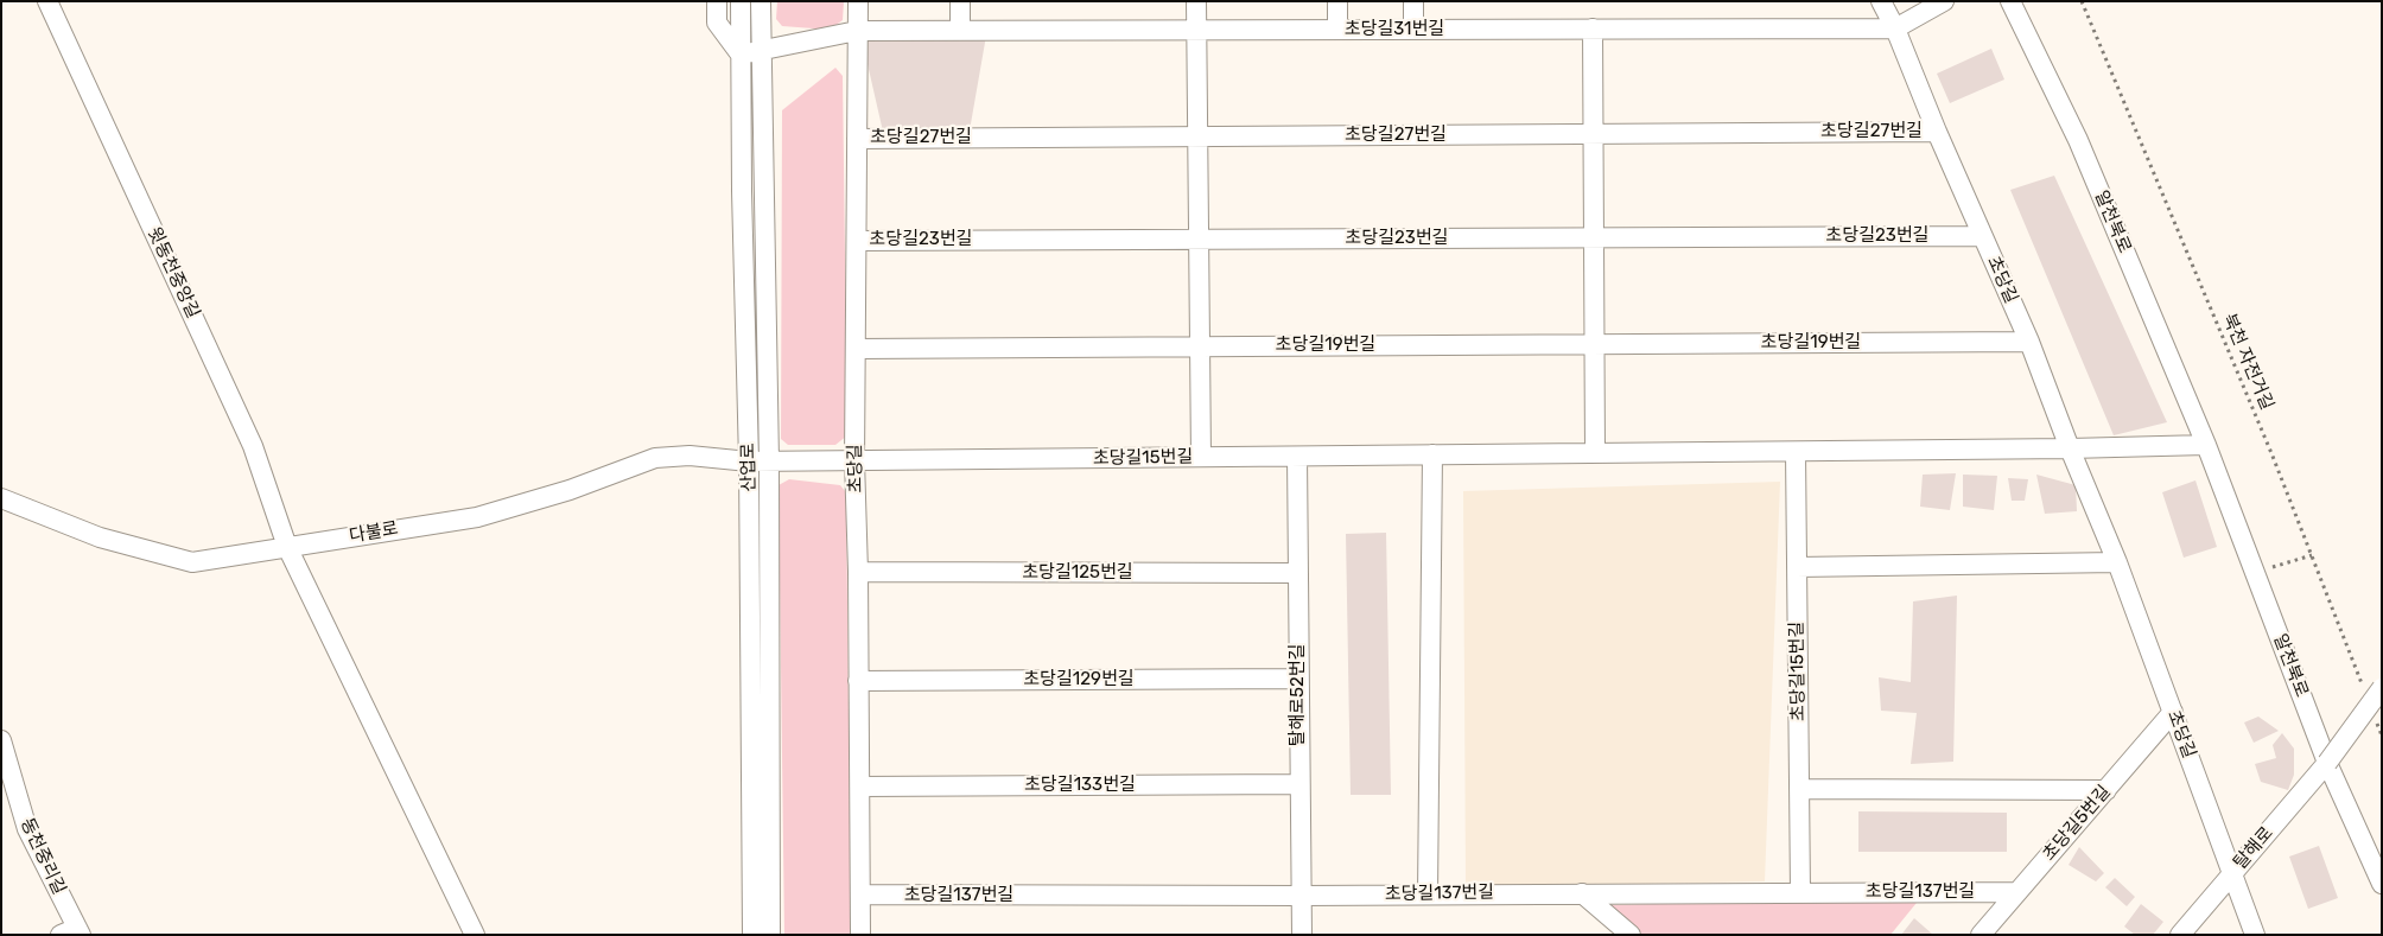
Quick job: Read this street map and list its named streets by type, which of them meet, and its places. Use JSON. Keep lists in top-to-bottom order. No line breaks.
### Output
{"streets":{"street":["초당길31번길","초당길27번길","알천북로","초당길23번길","윗동천중앙길","초당길","초당길19번길","초당길15번길","산업로","다불로","초당길125번길","초당길129번길","탈해로52번길","초당길133번길","초당길5번길","탈해로","동천중리길","초당길137번길"],"path":["북천 자전거길"]},"crossings":[["초당길31번길","초당길"],["초당길31번길","산업로"],["초당길27번길","초당길"],["알천북로","탈해로"],["초당길23번길","초당길"],["윗동천중앙길","다불로"],["초당길","초당길19번길"],["초당길","초당길15번길"],["초당길","초당길125번길"],["초당길","초당길129번길"],["초당길","초당길133번길"],["초당길","초당길5번길"],["초당길","탈해로"],["초당길","초당길137번길"],["북천 자전거길","탈해로"],["초당길15번길","산업로"],["초당길15번길","다불로"],["초당길15번길","탈해로52번길"],["초당길15번길","초당길137번길"],["산업로","다불로"],["초당길125번길","탈해로52번길"],["초당길129번길","탈해로52번길"],["탈해로52번길","초당길133번길"],["탈해로52번길","초당길137번길"],["초당길5번길","초당길137번길"]]}
